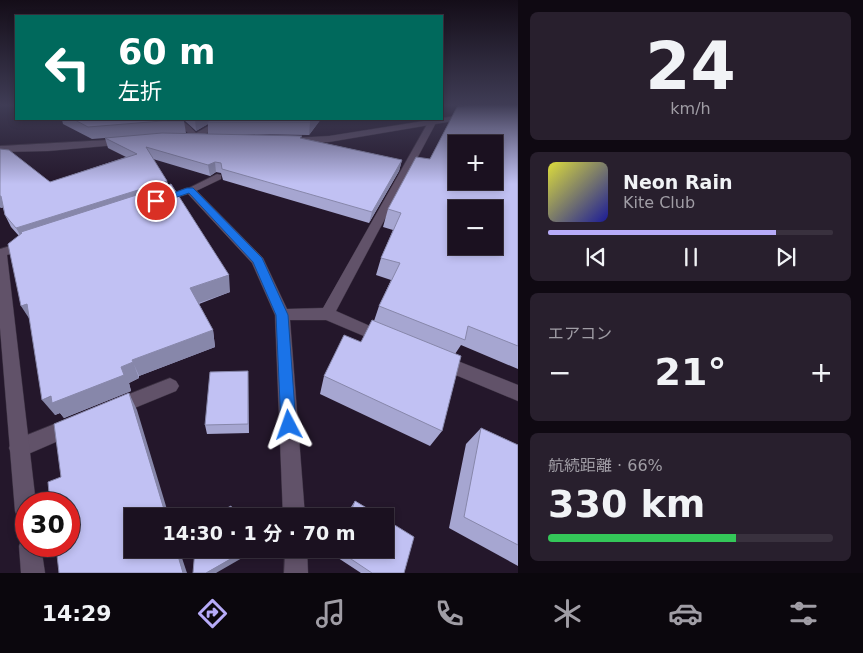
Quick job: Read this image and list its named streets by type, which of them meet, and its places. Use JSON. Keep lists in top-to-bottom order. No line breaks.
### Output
{"page":{"tile":[["24","km/h"],"エアコン",["航続距離 · 66%","330 km"]],"turn":["60 m","左折"],"map_buttons":["+","−"],"song":["Neon Rain","Kite Club"],"heat":["−","21°","+"],"limit":"30","trip":"14:30 · 1 分 · 70 m","tabs":"14:29"}}
